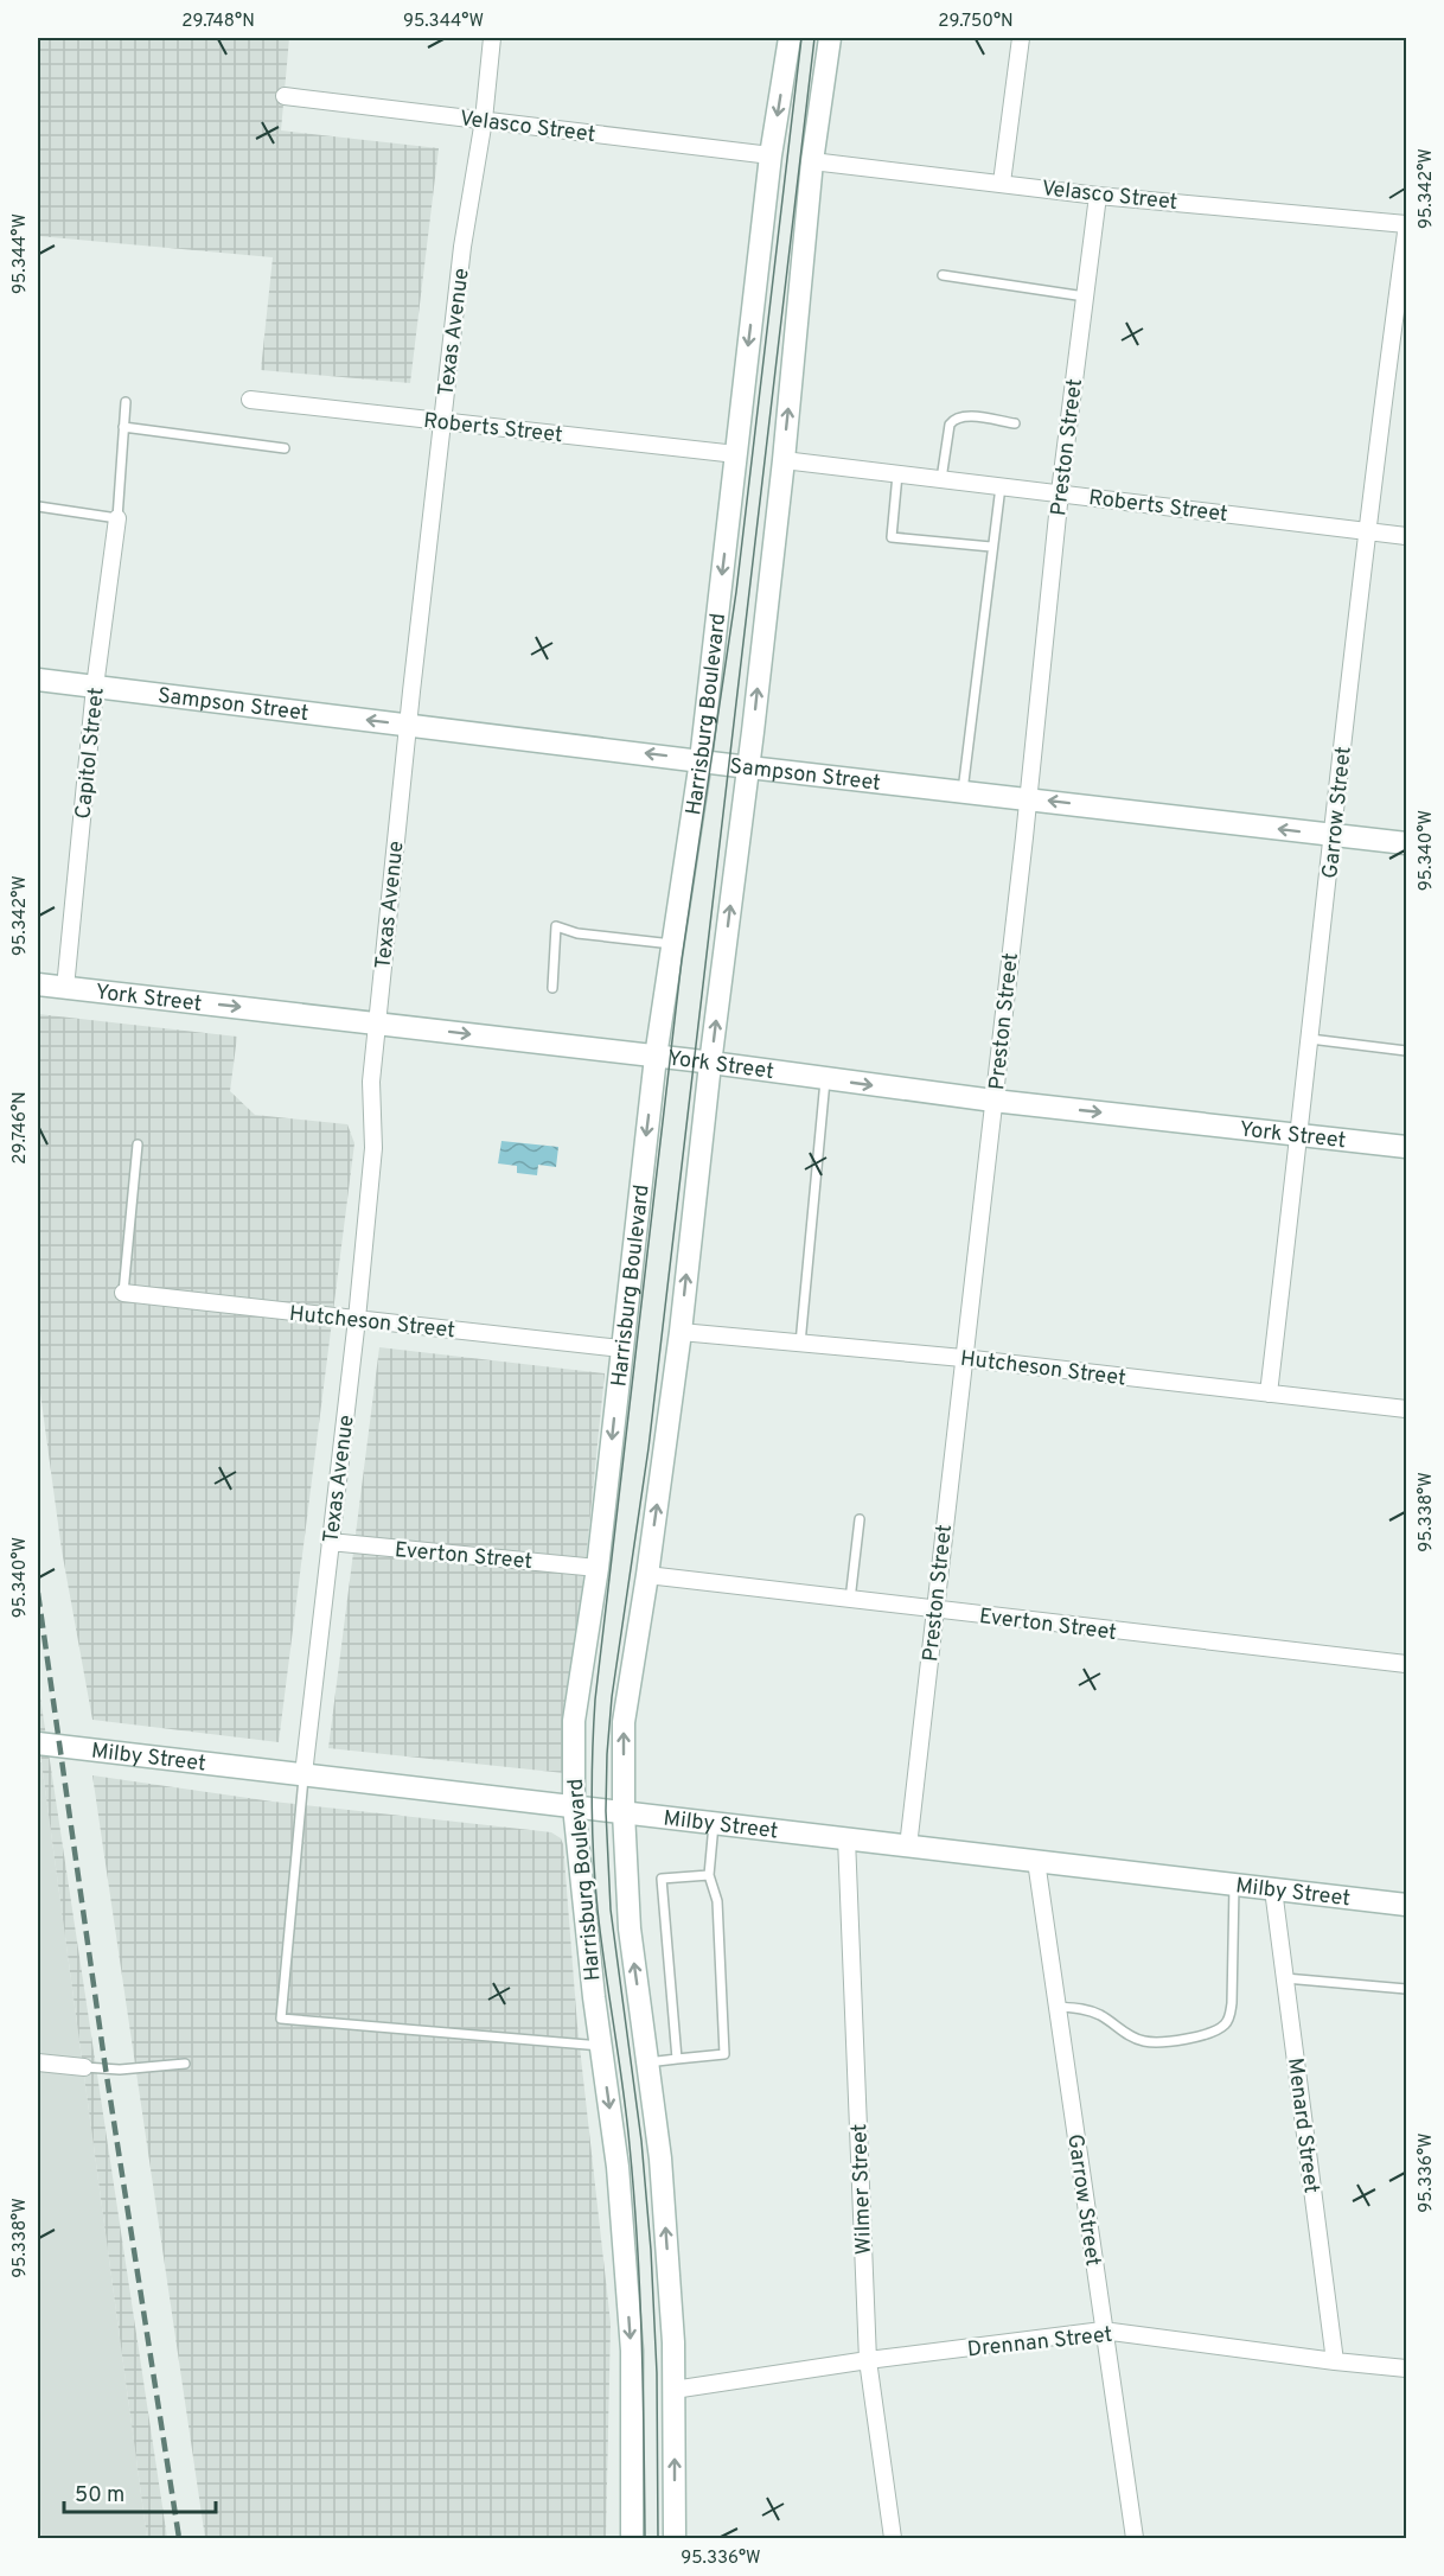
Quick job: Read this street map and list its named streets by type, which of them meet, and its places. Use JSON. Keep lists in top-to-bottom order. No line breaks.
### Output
{"streets":{"main road":["Sampson Street","Harrisburg Boulevard","York Street","Milby Street"],"street":["Velasco Street","Texas Avenue","Roberts Street","Preston Street","Capitol Street","Garrow Street","Hutcheson Street","Everton Street","Menard Street","Wilmer Street","Drennan Street"]},"crossings":[["Velasco Street","Texas Avenue"],["Velasco Street","Preston Street"],["Velasco Street","Harrisburg Boulevard"],["Texas Avenue","Roberts Street"],["Texas Avenue","Sampson Street"],["Texas Avenue","York Street"],["Texas Avenue","Hutcheson Street"],["Texas Avenue","Everton Street"],["Texas Avenue","Milby Street"],["Roberts Street","Preston Street"],["Roberts Street","Harrisburg Boulevard"],["Roberts Street","Garrow Street"],["Preston Street","Sampson Street"],["Preston Street","York Street"],["Preston Street","Hutcheson Street"],["Preston Street","Everton Street"],["Preston Street","Milby Street"],["Sampson Street","Harrisburg Boulevard"],["Sampson Street","Capitol Street"],["Sampson Street","Garrow Street"],["Harrisburg Boulevard","York Street"],["Harrisburg Boulevard","Hutcheson Street"],["Harrisburg Boulevard","Everton Street"],["Harrisburg Boulevard","Milby Street"],["Harrisburg Boulevard","Drennan Street"],["Capitol Street","York Street"],["Garrow Street","York Street"],["Garrow Street","Hutcheson Street"],["Garrow Street","Milby Street"],["Garrow Street","Drennan Street"],["Milby Street","Menard Street"],["Milby Street","Wilmer Street"],["Menard Street","Drennan Street"],["Wilmer Street","Drennan Street"]],"one_way":["Sampson Street","York Street"],"scale_bar":"50 m","coordinates":["29.748°N","95.344°W","29.750°N","95.342°W","95.340°W","29.746°N","95.338°W","95.336°W"]}
